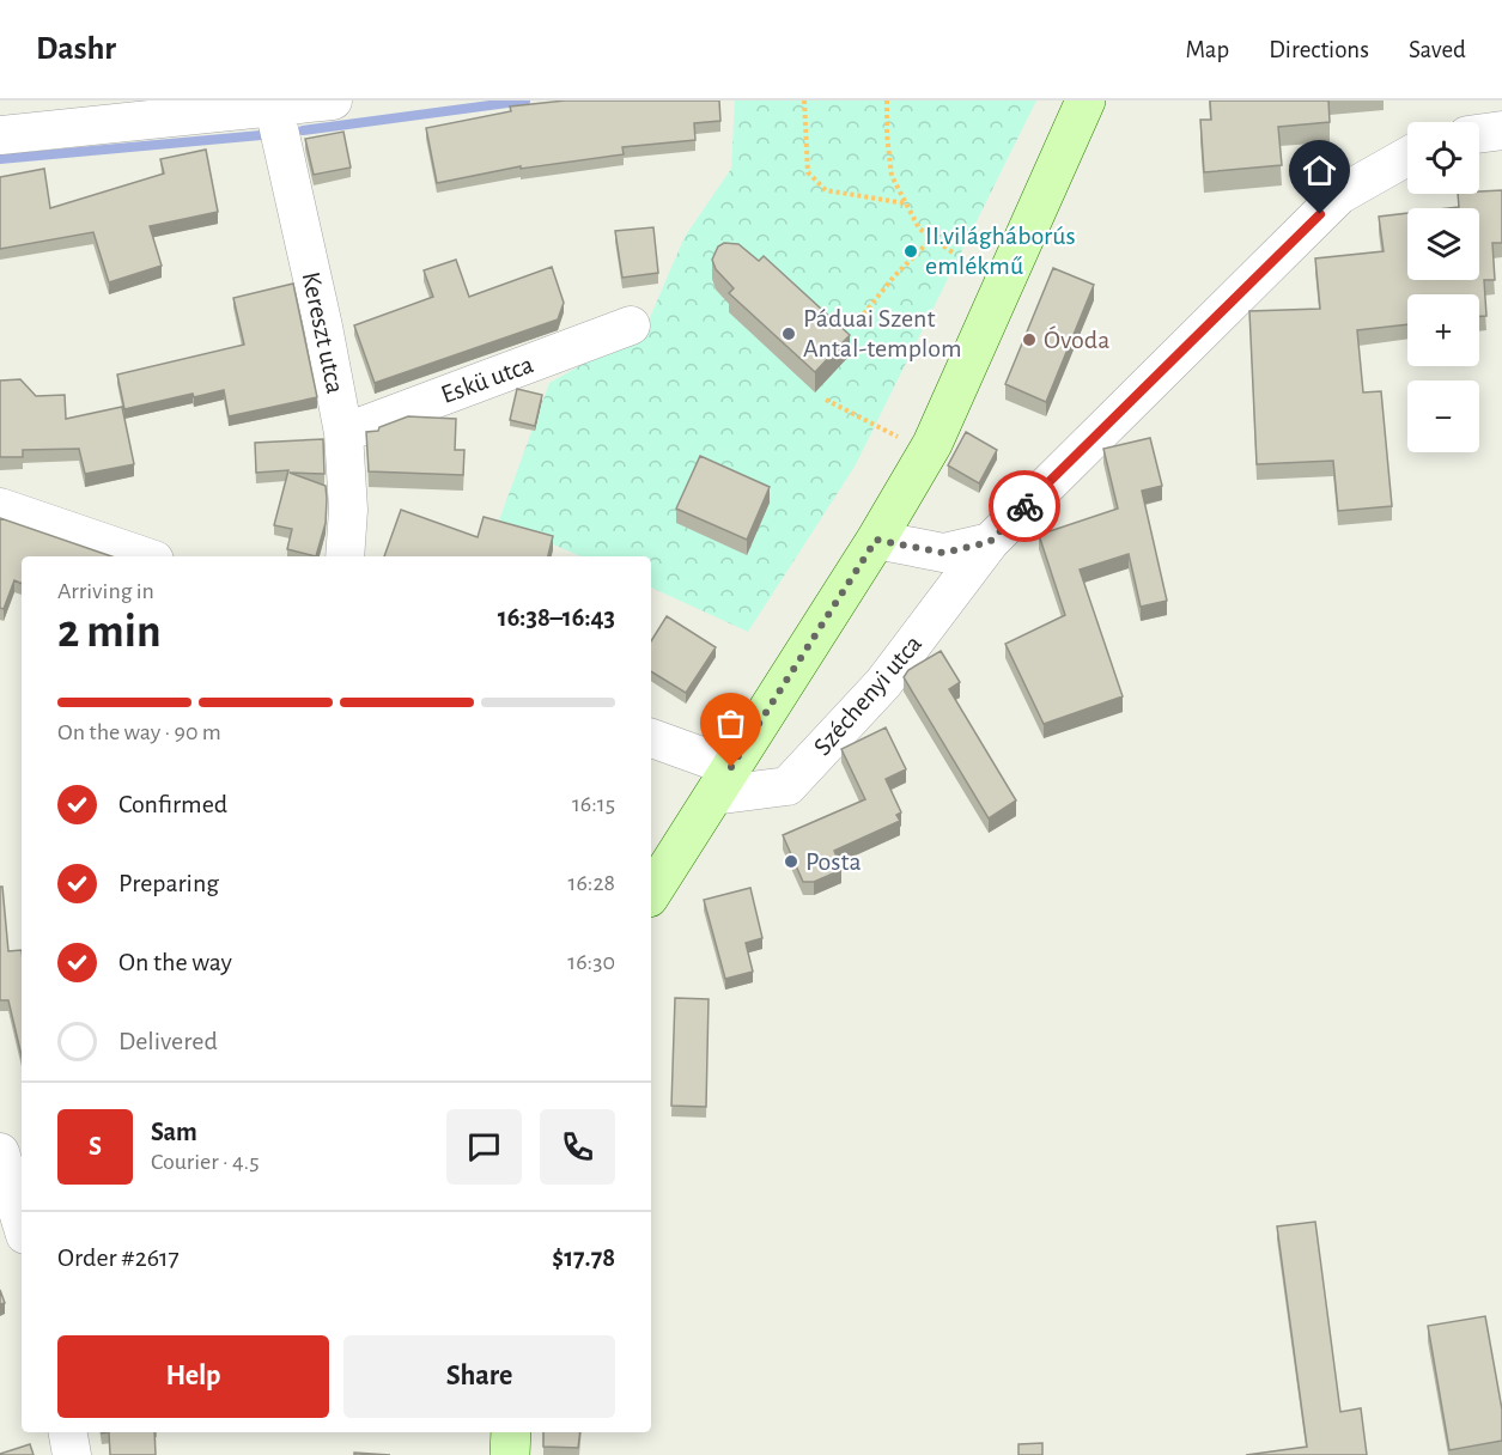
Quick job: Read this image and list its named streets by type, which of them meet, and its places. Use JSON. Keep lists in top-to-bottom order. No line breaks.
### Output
{"streets":{"street":["Kereszt utca","Eskü utca","Széchenyi utca"]},"crossings":[["Kereszt utca","Eskü utca"]],"places":["II.világháborús emlékmű","Páduai Szent Antal-templom","Óvoda","Posta"],"page":{"header":"Dashr","nav":["Map","Directions","Saved"],"map_buttons":["+","−"],"heading":["2 min","Arriving in","16:38–16:43"],"panel":["Sam","Courier · 4.5","Order #2617","$17.78"],"bar":"On the way · 90 m","list":[["Confirmed","16:15"],["Preparing","16:28"],["On the way","16:30"],"Delivered"],"round":"S","buttons":["Help","Share"]}}
